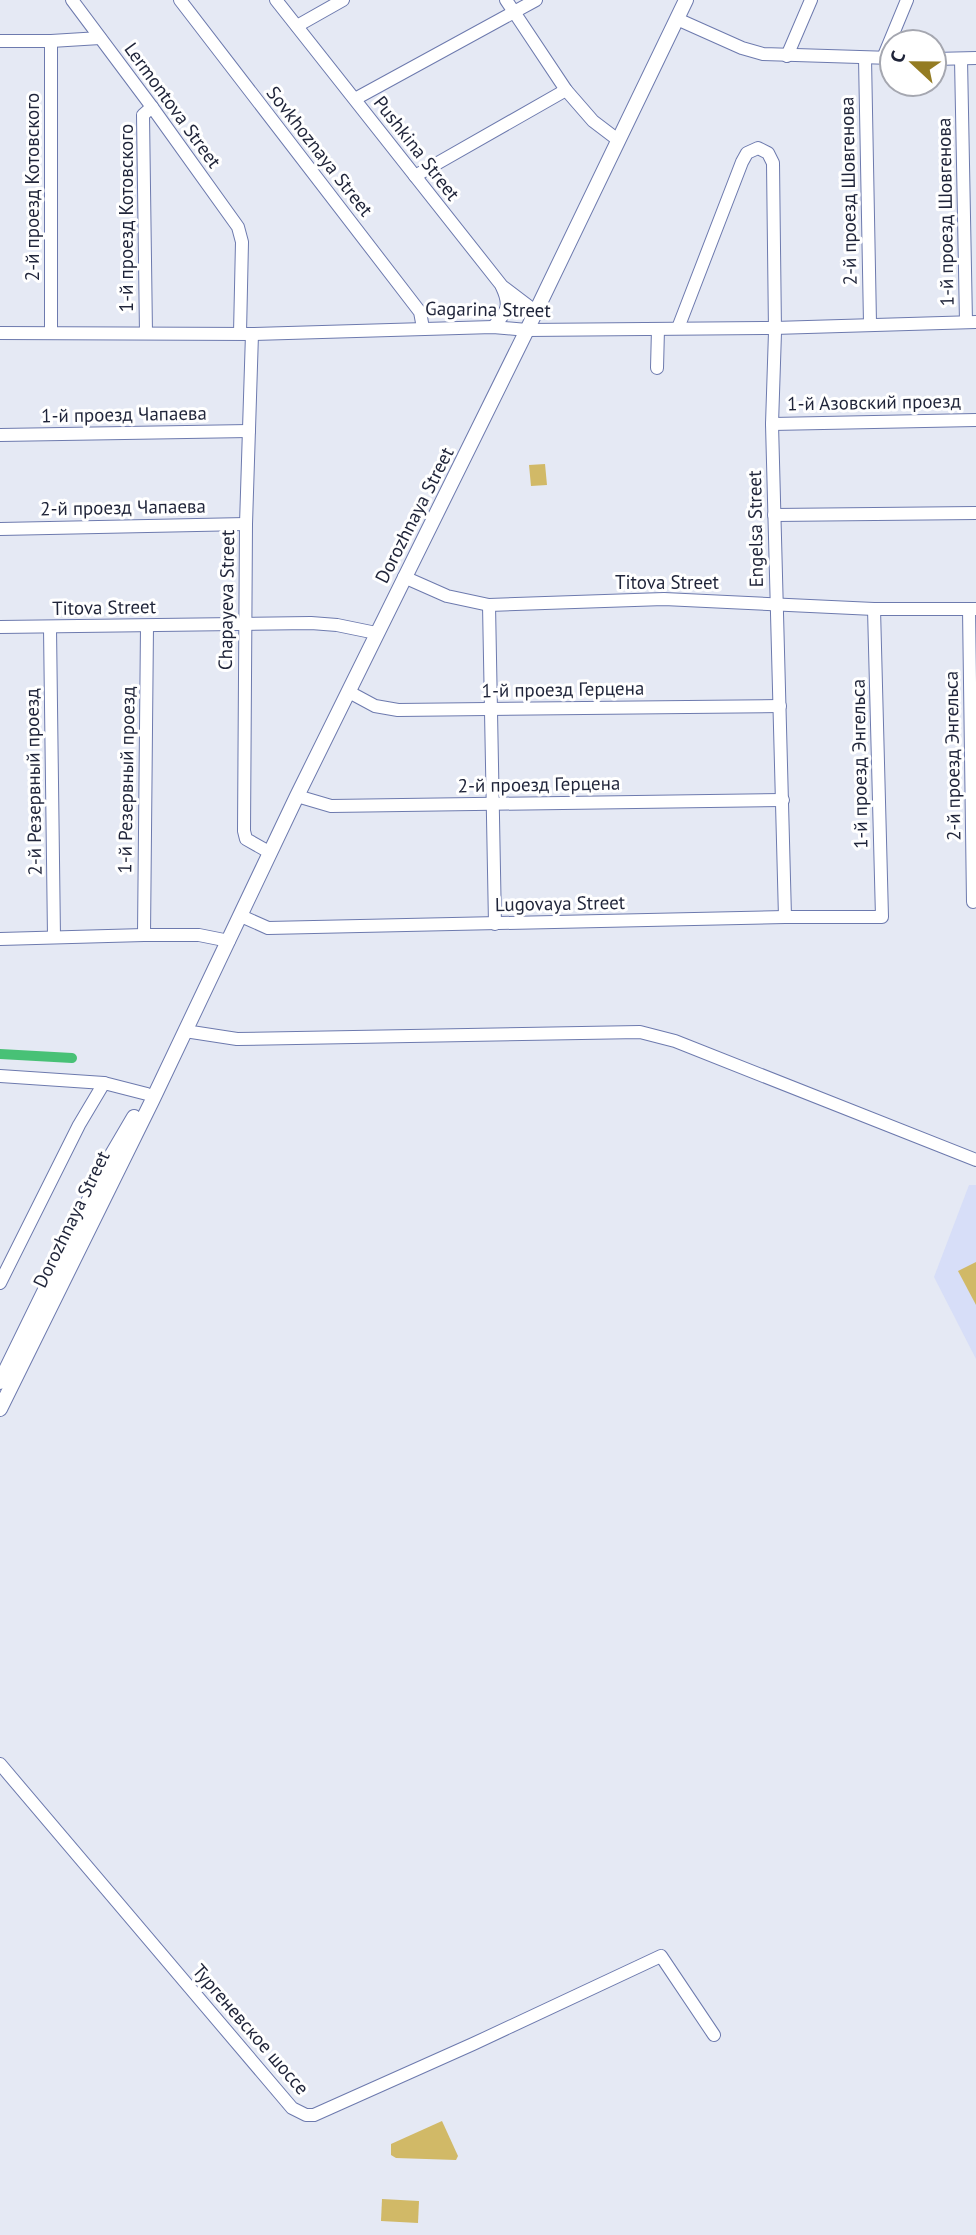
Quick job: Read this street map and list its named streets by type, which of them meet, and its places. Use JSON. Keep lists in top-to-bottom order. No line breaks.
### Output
{"streets":{"main road":["Dorozhnaya Street"],"street":["Lermontova Street","Pushkina Street","Sovkhoznaya Street","2-й проезд Котовского","2-й проезд Шовгенова","1-й проезд Шовгенова","1-й проезд Котовского","Gagarina Street","1-й Азовский проезд","1-й проезд Чапаева","2-й проезд Чапаева","Engelsa Street","Titova Street","Chapayeva Street","1-й проезд Герцена","2-й проезд Энгельса","1-й проезд Энгельса","1-й Резервный проезд","2-й Резервный проезд","2-й проезд Герцена","Lugovaya Street","Тургеневское шоссе"]},"crossings":[["Lermontova Street","1-й проезд Котовского"],["Lermontova Street","Chapayeva Street"],["Pushkina Street","Dorozhnaya Street"],["Sovkhoznaya Street","Gagarina Street"],["2-й проезд Котовского","Gagarina Street"],["2-й проезд Шовгенова","Gagarina Street"],["1-й проезд Шовгенова","Gagarina Street"],["1-й проезд Котовского","Gagarina Street"],["Gagarina Street","Dorozhnaya Street"],["Gagarina Street","Engelsa Street"],["Gagarina Street","Chapayeva Street"],["1-й Азовский проезд","Engelsa Street"],["1-й проезд Чапаева","Chapayeva Street"],["2-й проезд Чапаева","Chapayeva Street"],["Dorozhnaya Street","Titova Street"],["Dorozhnaya Street","Chapayeva Street"],["Dorozhnaya Street","1-й проезд Герцена"],["Dorozhnaya Street","2-й проезд Герцена"],["Dorozhnaya Street","Lugovaya Street"],["Engelsa Street","Titova Street"],["Engelsa Street","1-й проезд Герцена"],["Engelsa Street","2-й проезд Герцена"],["Engelsa Street","Lugovaya Street"],["Titova Street","Chapayeva Street"],["Titova Street","2-й проезд Энгельса"],["Titova Street","1-й проезд Энгельса"],["Titova Street","1-й Резервный проезд"],["Titova Street","2-й Резервный проезд"],["1-й проезд Энгельса","Lugovaya Street"]],"north":"left"}
